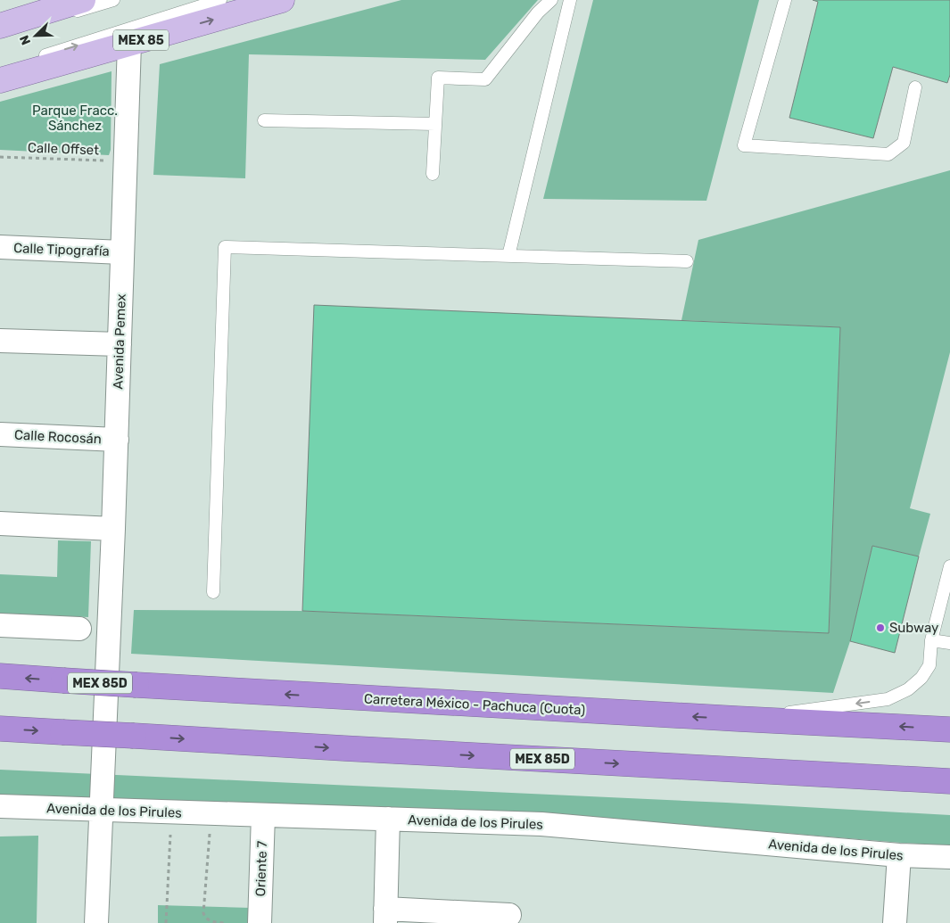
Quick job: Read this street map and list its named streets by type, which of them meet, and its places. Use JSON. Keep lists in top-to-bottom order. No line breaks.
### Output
{"streets":{"highway":["MEX 85D","Carretera México - Pachuca (Cuota)"],"main road":["MEX 85"],"street":["Calle Tipografía","Avenida Pemex","Calle Rocosán","Avenida de los Pirules","Oriente 7"],"path":["Calle Offset"]},"crossings":[["MEX 85","Avenida Pemex"],["Calle Offset","Avenida Pemex"],["Calle Tipografía","Avenida Pemex"],["Avenida Pemex","Calle Rocosán"],["Avenida Pemex","Avenida de los Pirules"],["Avenida de los Pirules","Oriente 7"]],"parks":["Parque Fracc. Sánchez"],"places":["Subway"],"north":"bottom left"}
